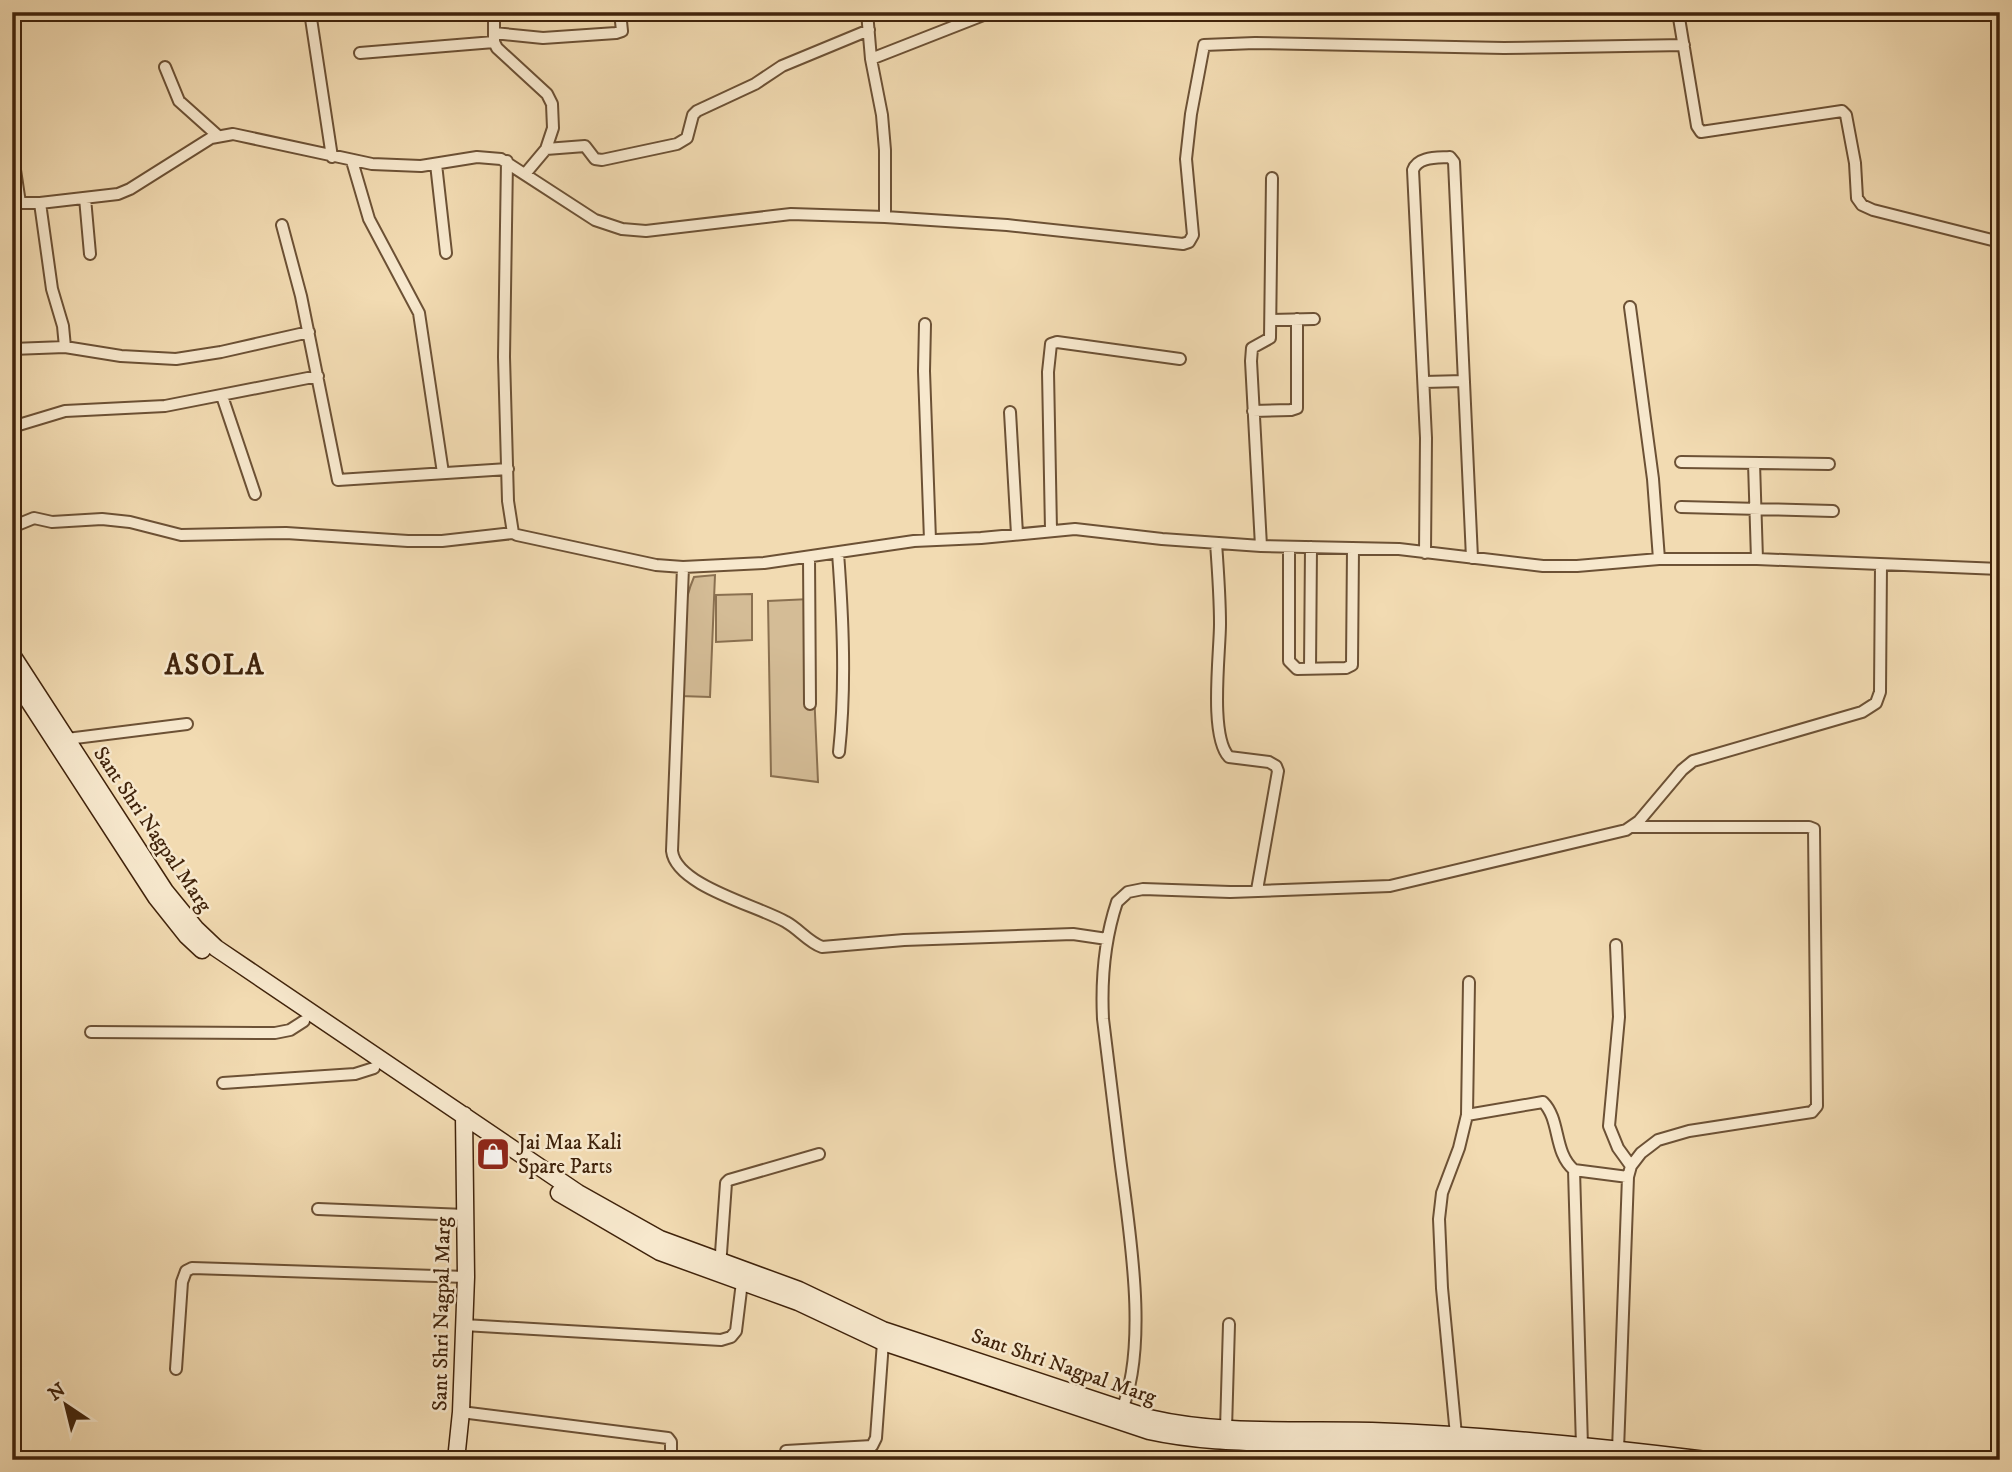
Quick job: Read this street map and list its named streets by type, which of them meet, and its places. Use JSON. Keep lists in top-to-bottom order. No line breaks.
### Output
{"streets":{"street":["Sant Shri Nagpal Marg"]},"districts":["ASOLA"],"places":{"shop":["Jai Maa Kali Spare Parts"]},"north":"top left"}
